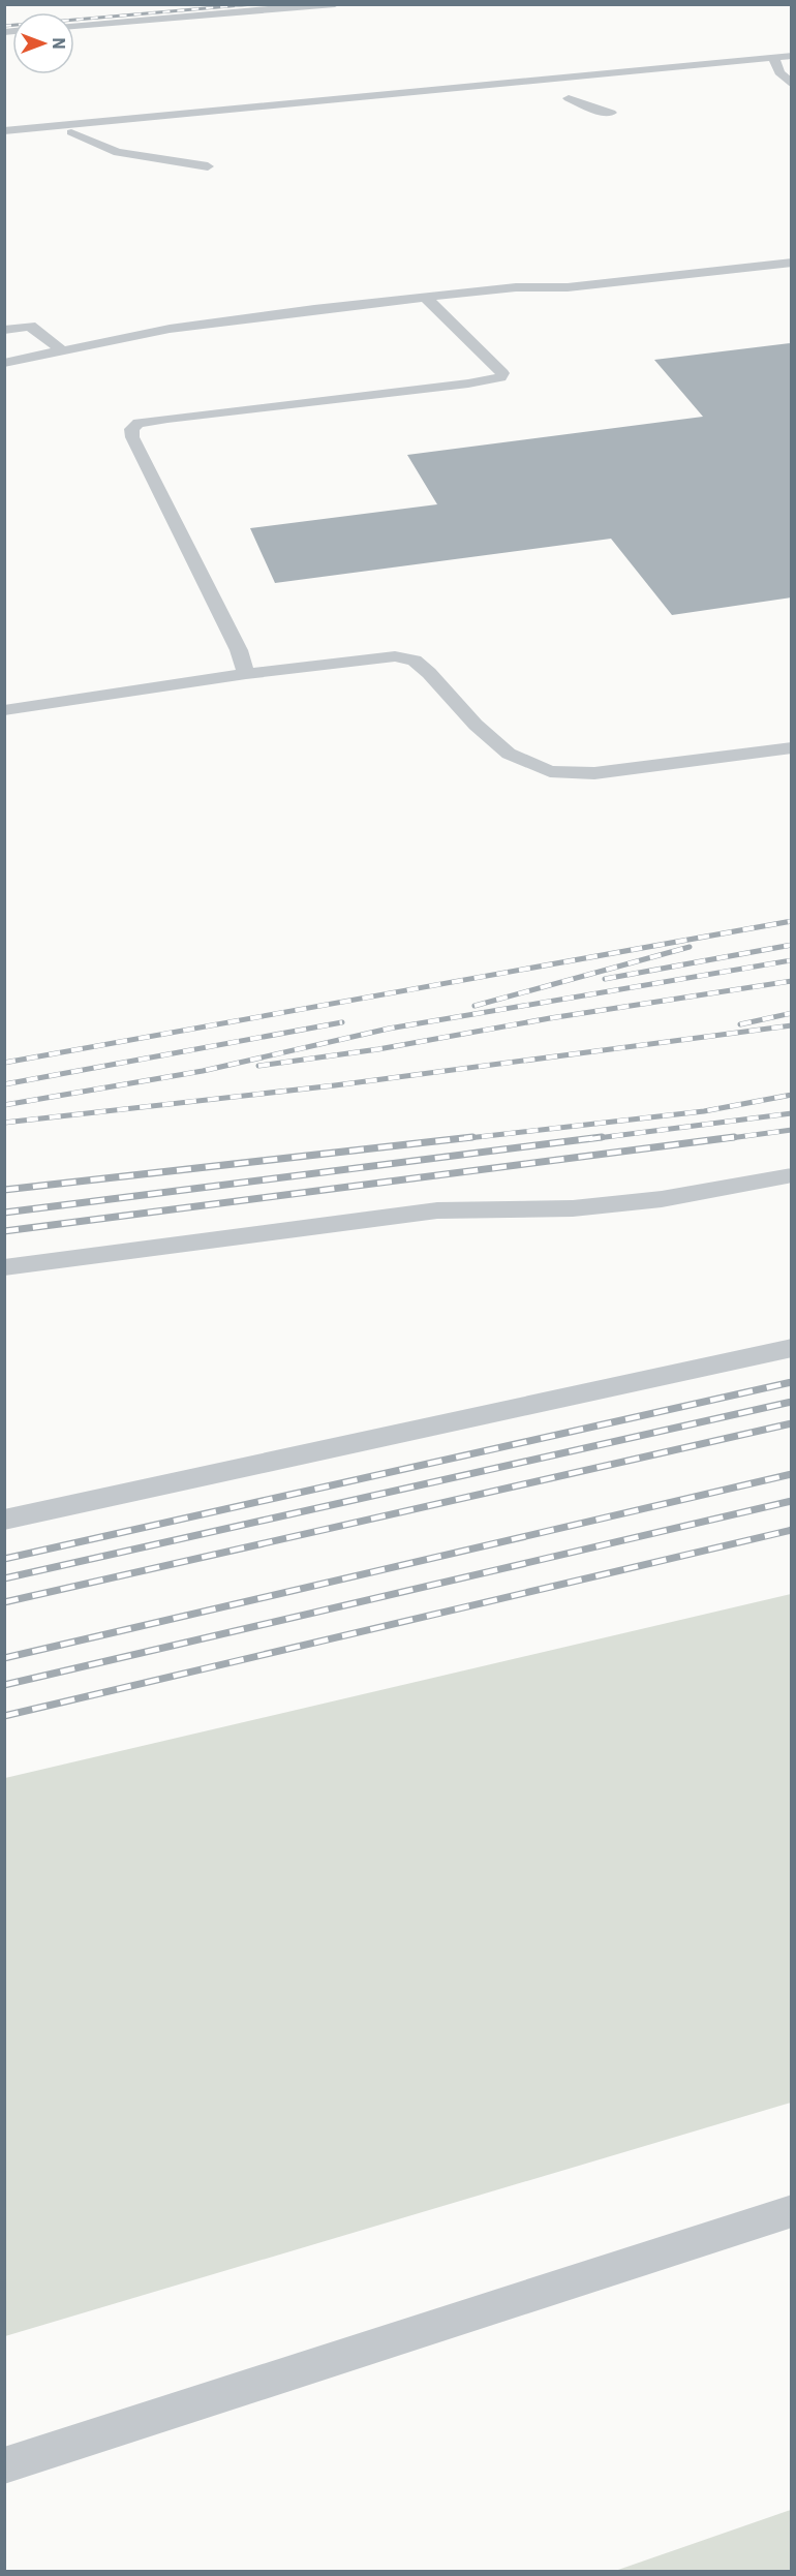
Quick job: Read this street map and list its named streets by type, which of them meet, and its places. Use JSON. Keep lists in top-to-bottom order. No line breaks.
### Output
{"north":"right"}
